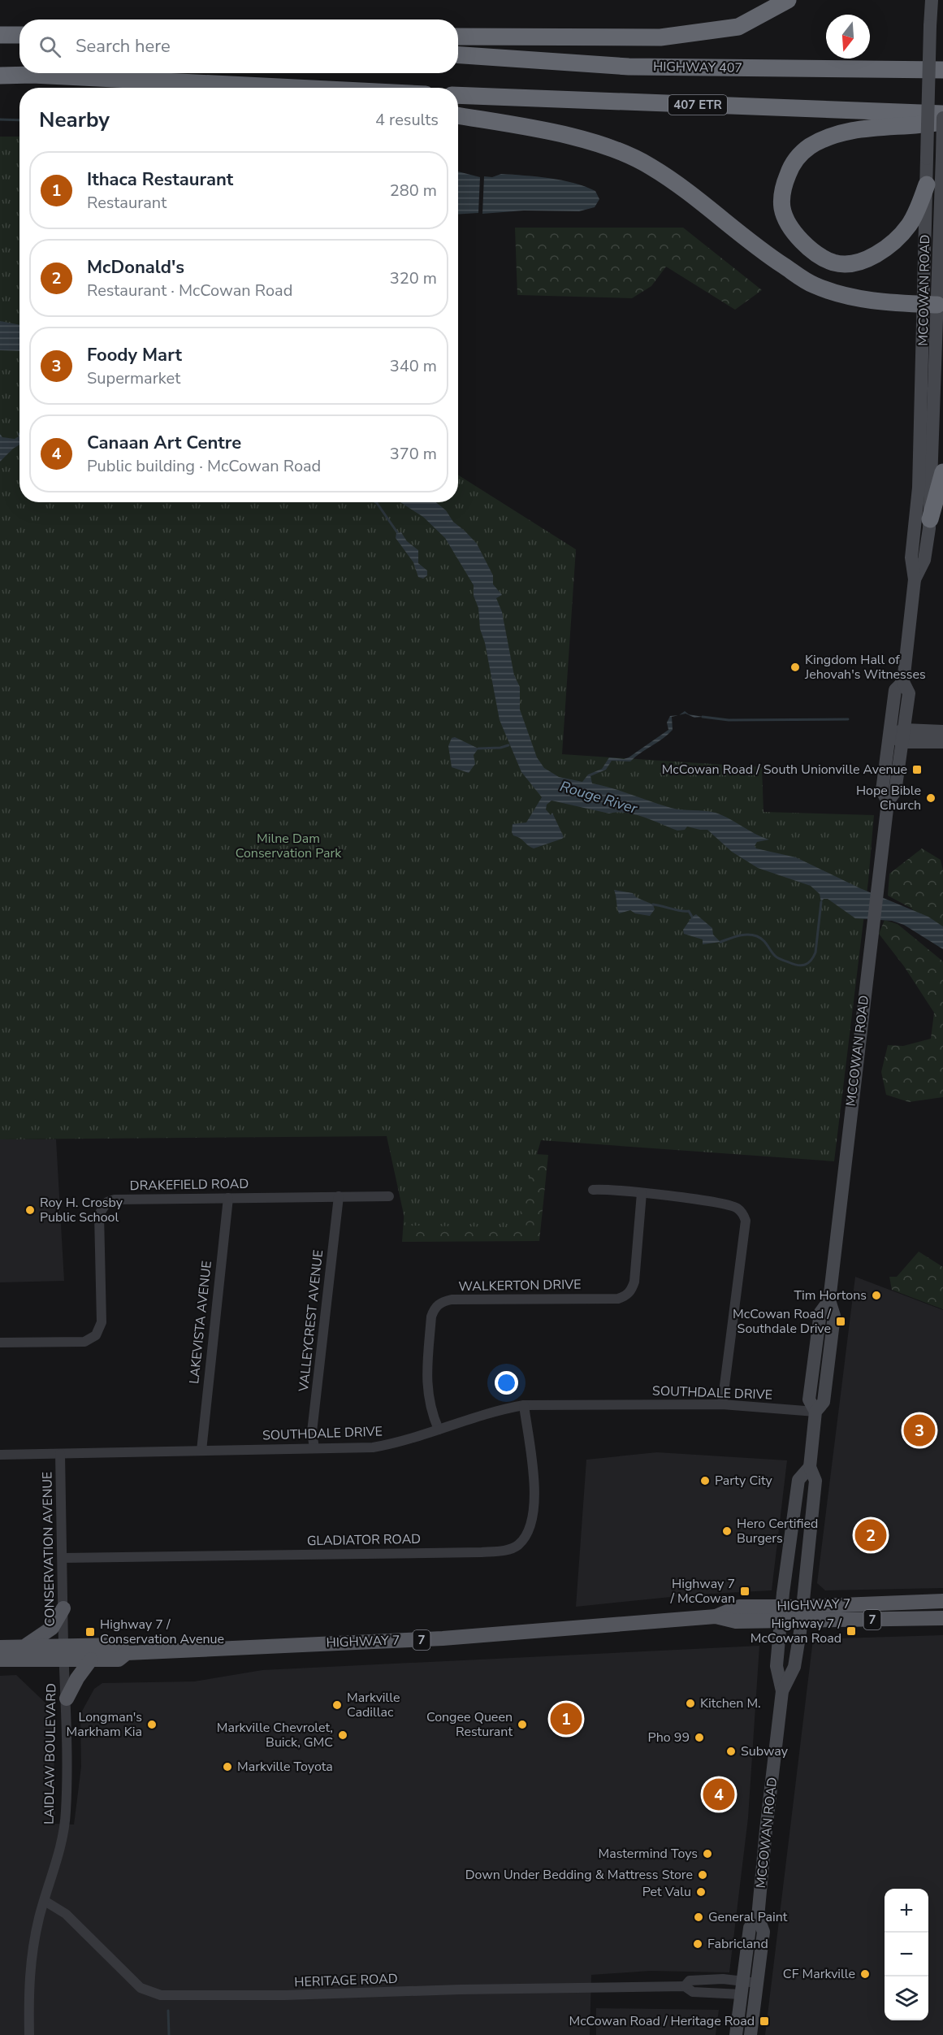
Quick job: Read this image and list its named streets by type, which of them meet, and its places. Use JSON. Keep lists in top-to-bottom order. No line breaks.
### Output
{"streets":{"highway":["HIGHWAY 407","407 ETR"],"main road":["MCCOWAN ROAD","HIGHWAY 7","7"],"street":["DRAKEFIELD ROAD","WALKERTON DRIVE","VALLEYCREST AVENUE","LAKEVISTA AVENUE","SOUTHDALE DRIVE","GLADIATOR ROAD","CONSERVATION AVENUE","LAIDLAW BOULEVARD","HERITAGE ROAD"]},"crossings":[["MCCOWAN ROAD","SOUTHDALE DRIVE"],["MCCOWAN ROAD","HIGHWAY 7"],["MCCOWAN ROAD","HERITAGE ROAD"],["DRAKEFIELD ROAD","VALLEYCREST AVENUE"],["DRAKEFIELD ROAD","LAKEVISTA AVENUE"],["WALKERTON DRIVE","SOUTHDALE DRIVE"],["VALLEYCREST AVENUE","SOUTHDALE DRIVE"],["LAKEVISTA AVENUE","SOUTHDALE DRIVE"],["SOUTHDALE DRIVE","GLADIATOR ROAD"],["SOUTHDALE DRIVE","CONSERVATION AVENUE"],["GLADIATOR ROAD","CONSERVATION AVENUE"],["CONSERVATION AVENUE","HIGHWAY 7"],["CONSERVATION AVENUE","LAIDLAW BOULEVARD"],["HIGHWAY 7","LAIDLAW BOULEVARD"],["LAIDLAW BOULEVARD","HERITAGE ROAD"]],"water":["Rouge River"],"parks":["Milne Dam Conservation Park"],"places":{"other":["Kingdom Hall of Jehovah's Witnesses","Hope Bible Church","Roy H. Crosby Public School","Tim Hortons","Party City","Hero Certified Burgers","Kitchen M.","Markville Cadillac","Longman's Markham Kia","Congee Queen Resturant","Markville Chevrolet, Buick, GMC","Pho 99","Subway","Markville Toyota","Mastermind Toys","Down Under Bedding & Mattress Store","Pet Valu","General Paint","Fabricland","CF Markville"],"transit":["McCowan Road / South Unionville Avenue","McCowan Road / Southdale Drive","Highway 7 / McCowan","Highway 7 / McCowan Road","Highway 7 / Conservation Avenue","McCowan Road / Heritage Road"]},"north":"bottom","page":{"search":"Search here","heading":["Nearby","4 results"],"list":[{"mark":"1","name":"Ithaca Restaurant","note":"Restaurant","value":"280 m"},{"mark":"2","name":"McDonald's","note":"Restaurant · McCowan Road","value":"320 m"},{"mark":"3","name":"Foody Mart","note":"Supermarket","value":"340 m"},{"mark":"4","name":"Canaan Art Centre","note":"Public building · McCowan Road","value":"370 m"}],"pins":["3","2","1","4"],"map_buttons":["+","−"]}}
